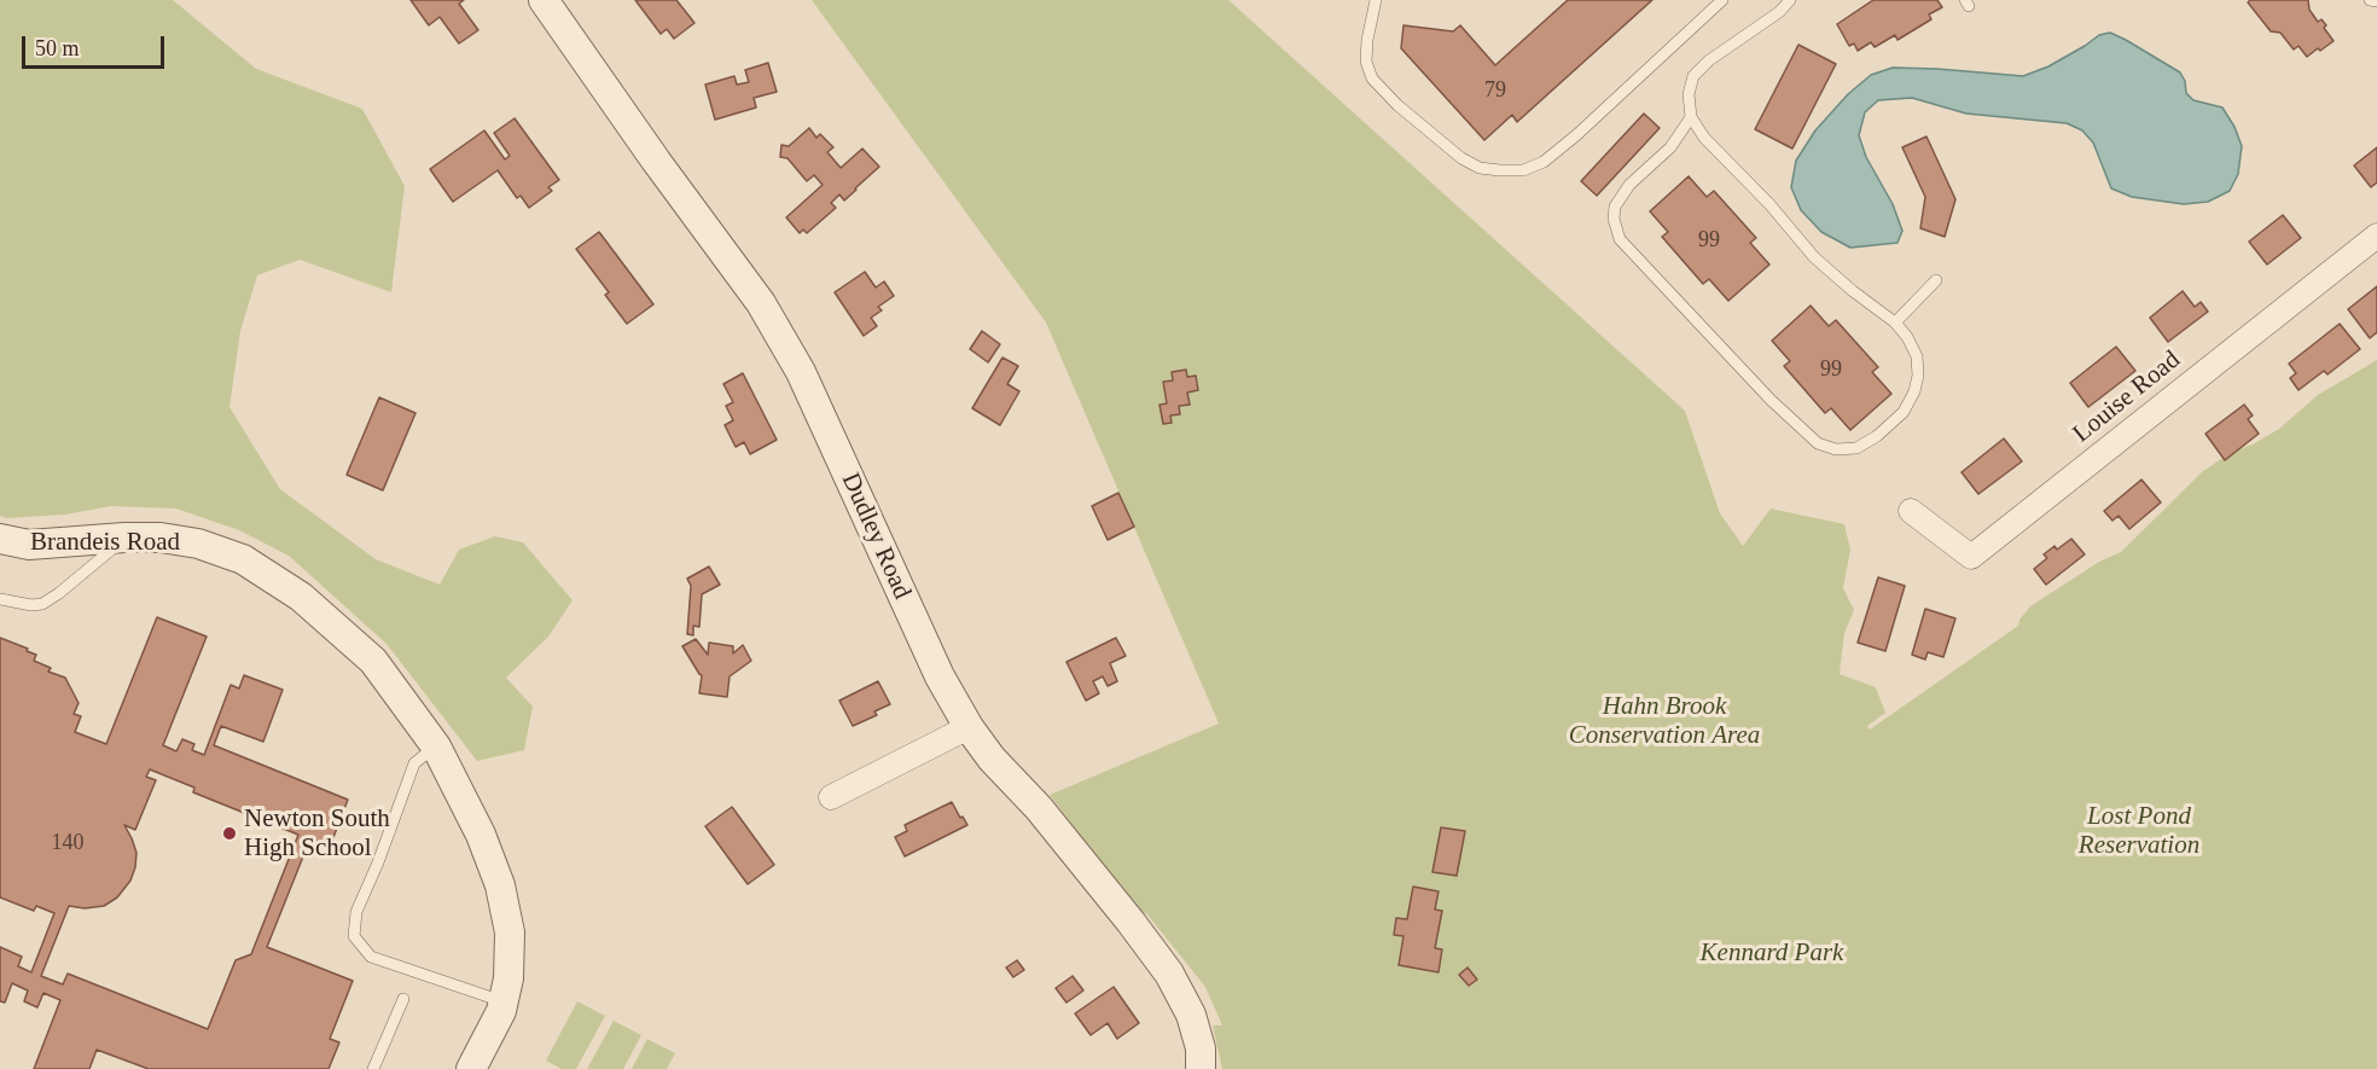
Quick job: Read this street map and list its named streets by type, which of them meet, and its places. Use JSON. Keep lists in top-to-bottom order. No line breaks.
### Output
{"streets":{"street":["Louise Road","Dudley Road","Brandeis Road"]},"parks":["Hahn Brook Conservation Area","Lost Pond Reservation","Kennard Park"],"places":["Newton South High School"],"house_numbers":["79","99","99","140"],"scale_bar":"50 m"}
